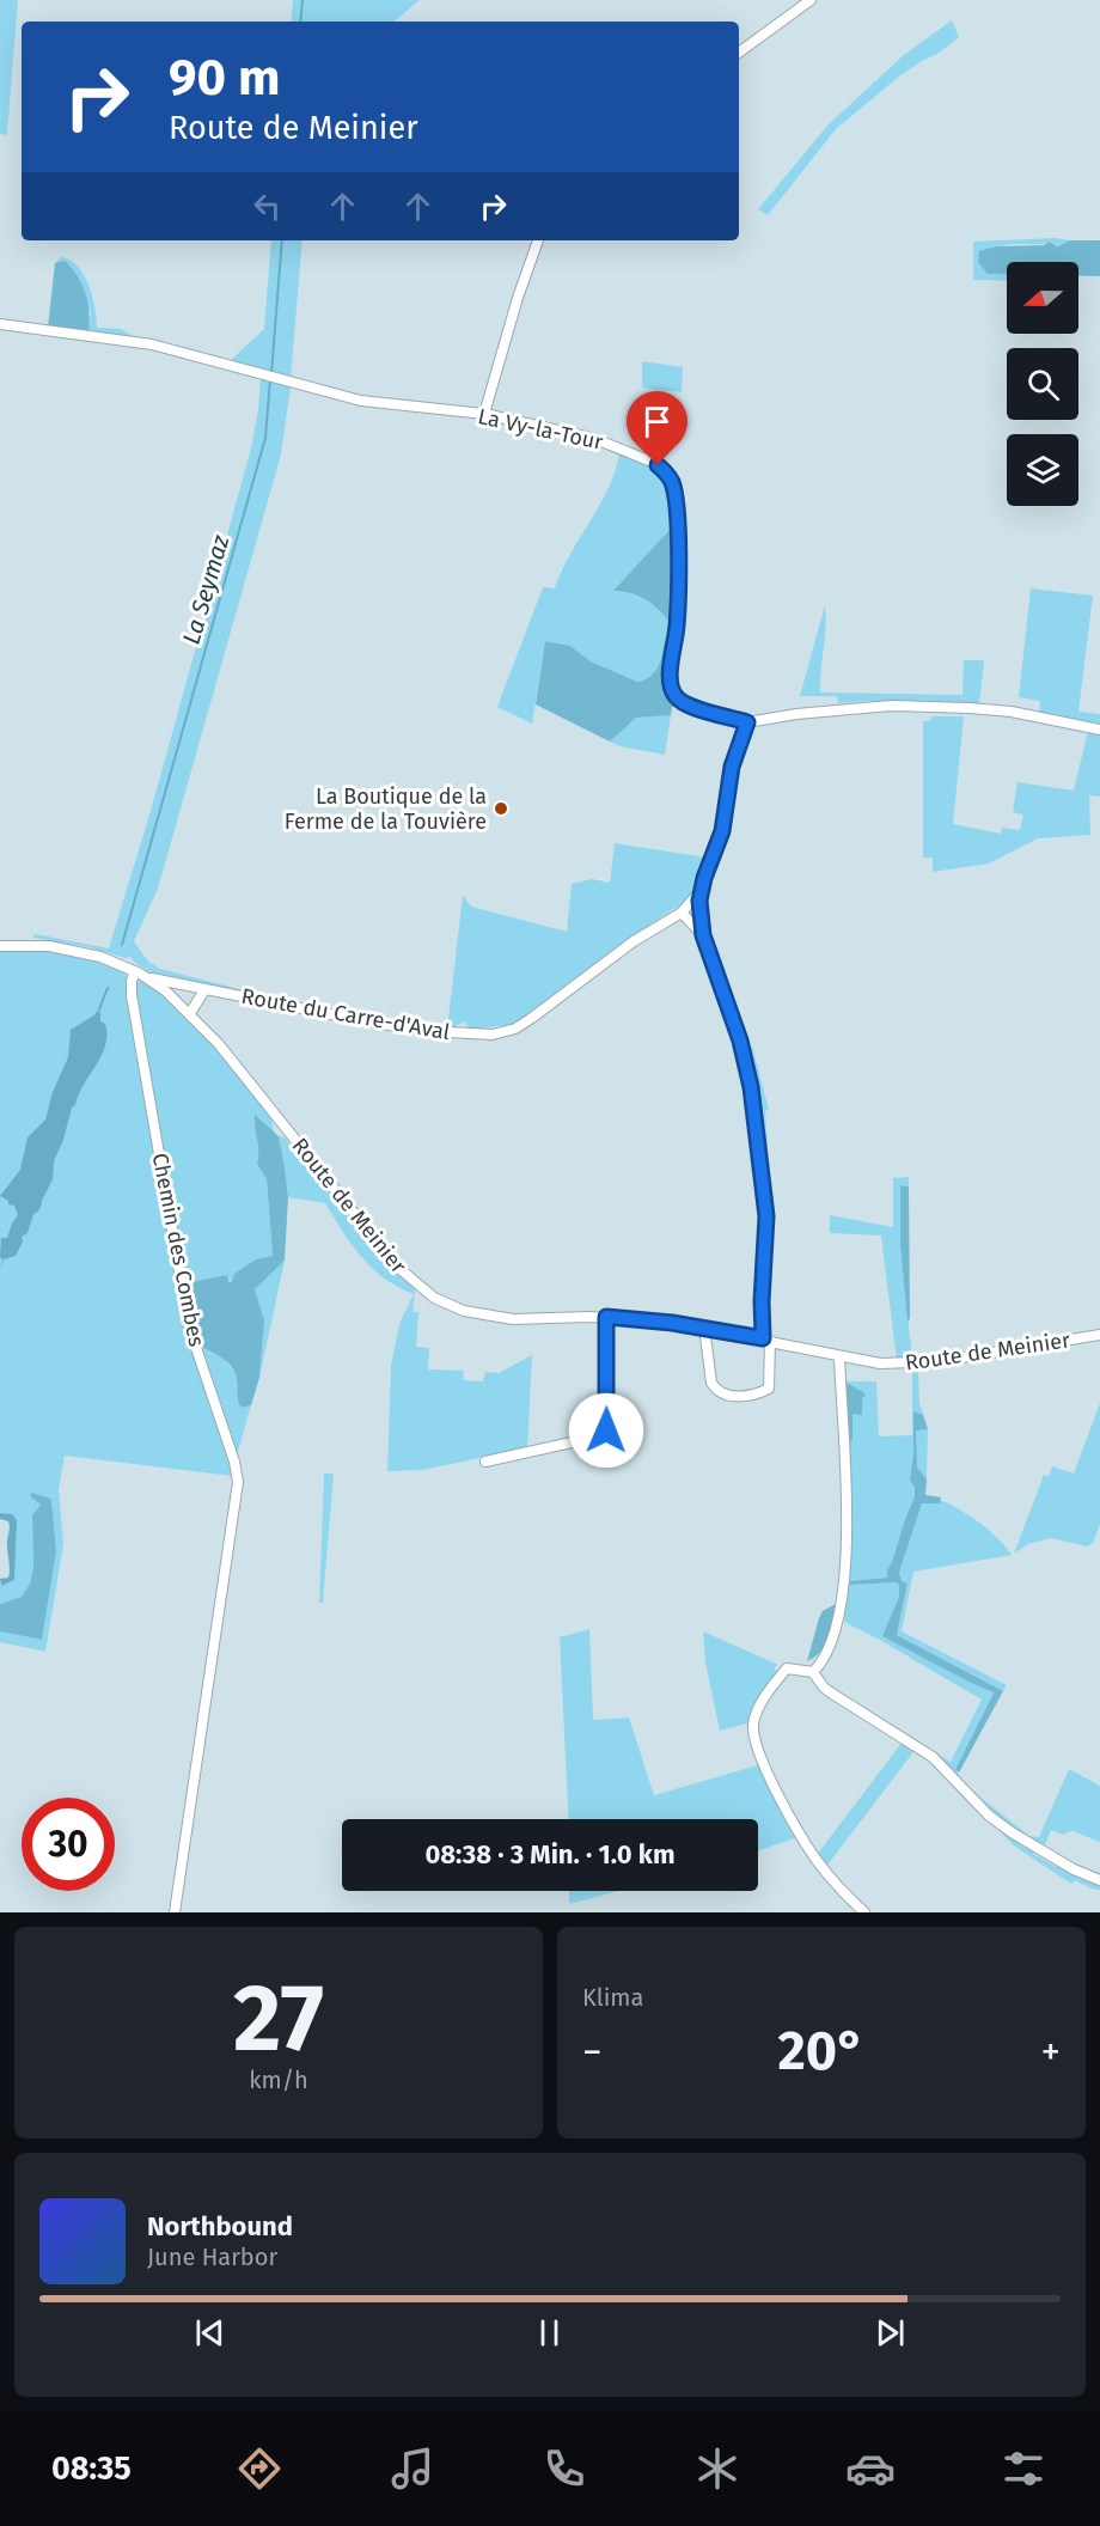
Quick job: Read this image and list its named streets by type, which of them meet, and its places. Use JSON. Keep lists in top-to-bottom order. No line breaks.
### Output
{"streets":{"street":["La Vy-la-Tour","Route du Carre-d'Aval","Route de Meinier","Chemin des Combes"]},"crossings":[["Route du Carre-d'Aval","Route de Meinier"],["Route de Meinier","Chemin des Combes"]],"water":["La Seymaz"],"places":["La Boutique de la Ferme de la Touvière"],"north":"left","page":{"turn":["90 m","Route de Meinier"],"limit":"30","trip":"08:38 · 3 Min. · 1.0 km","tile":[["27","km/h"],"Klima"],"heat":["−","20°","+"],"song":["Northbound","June Harbor"],"tabs":"08:35"}}
